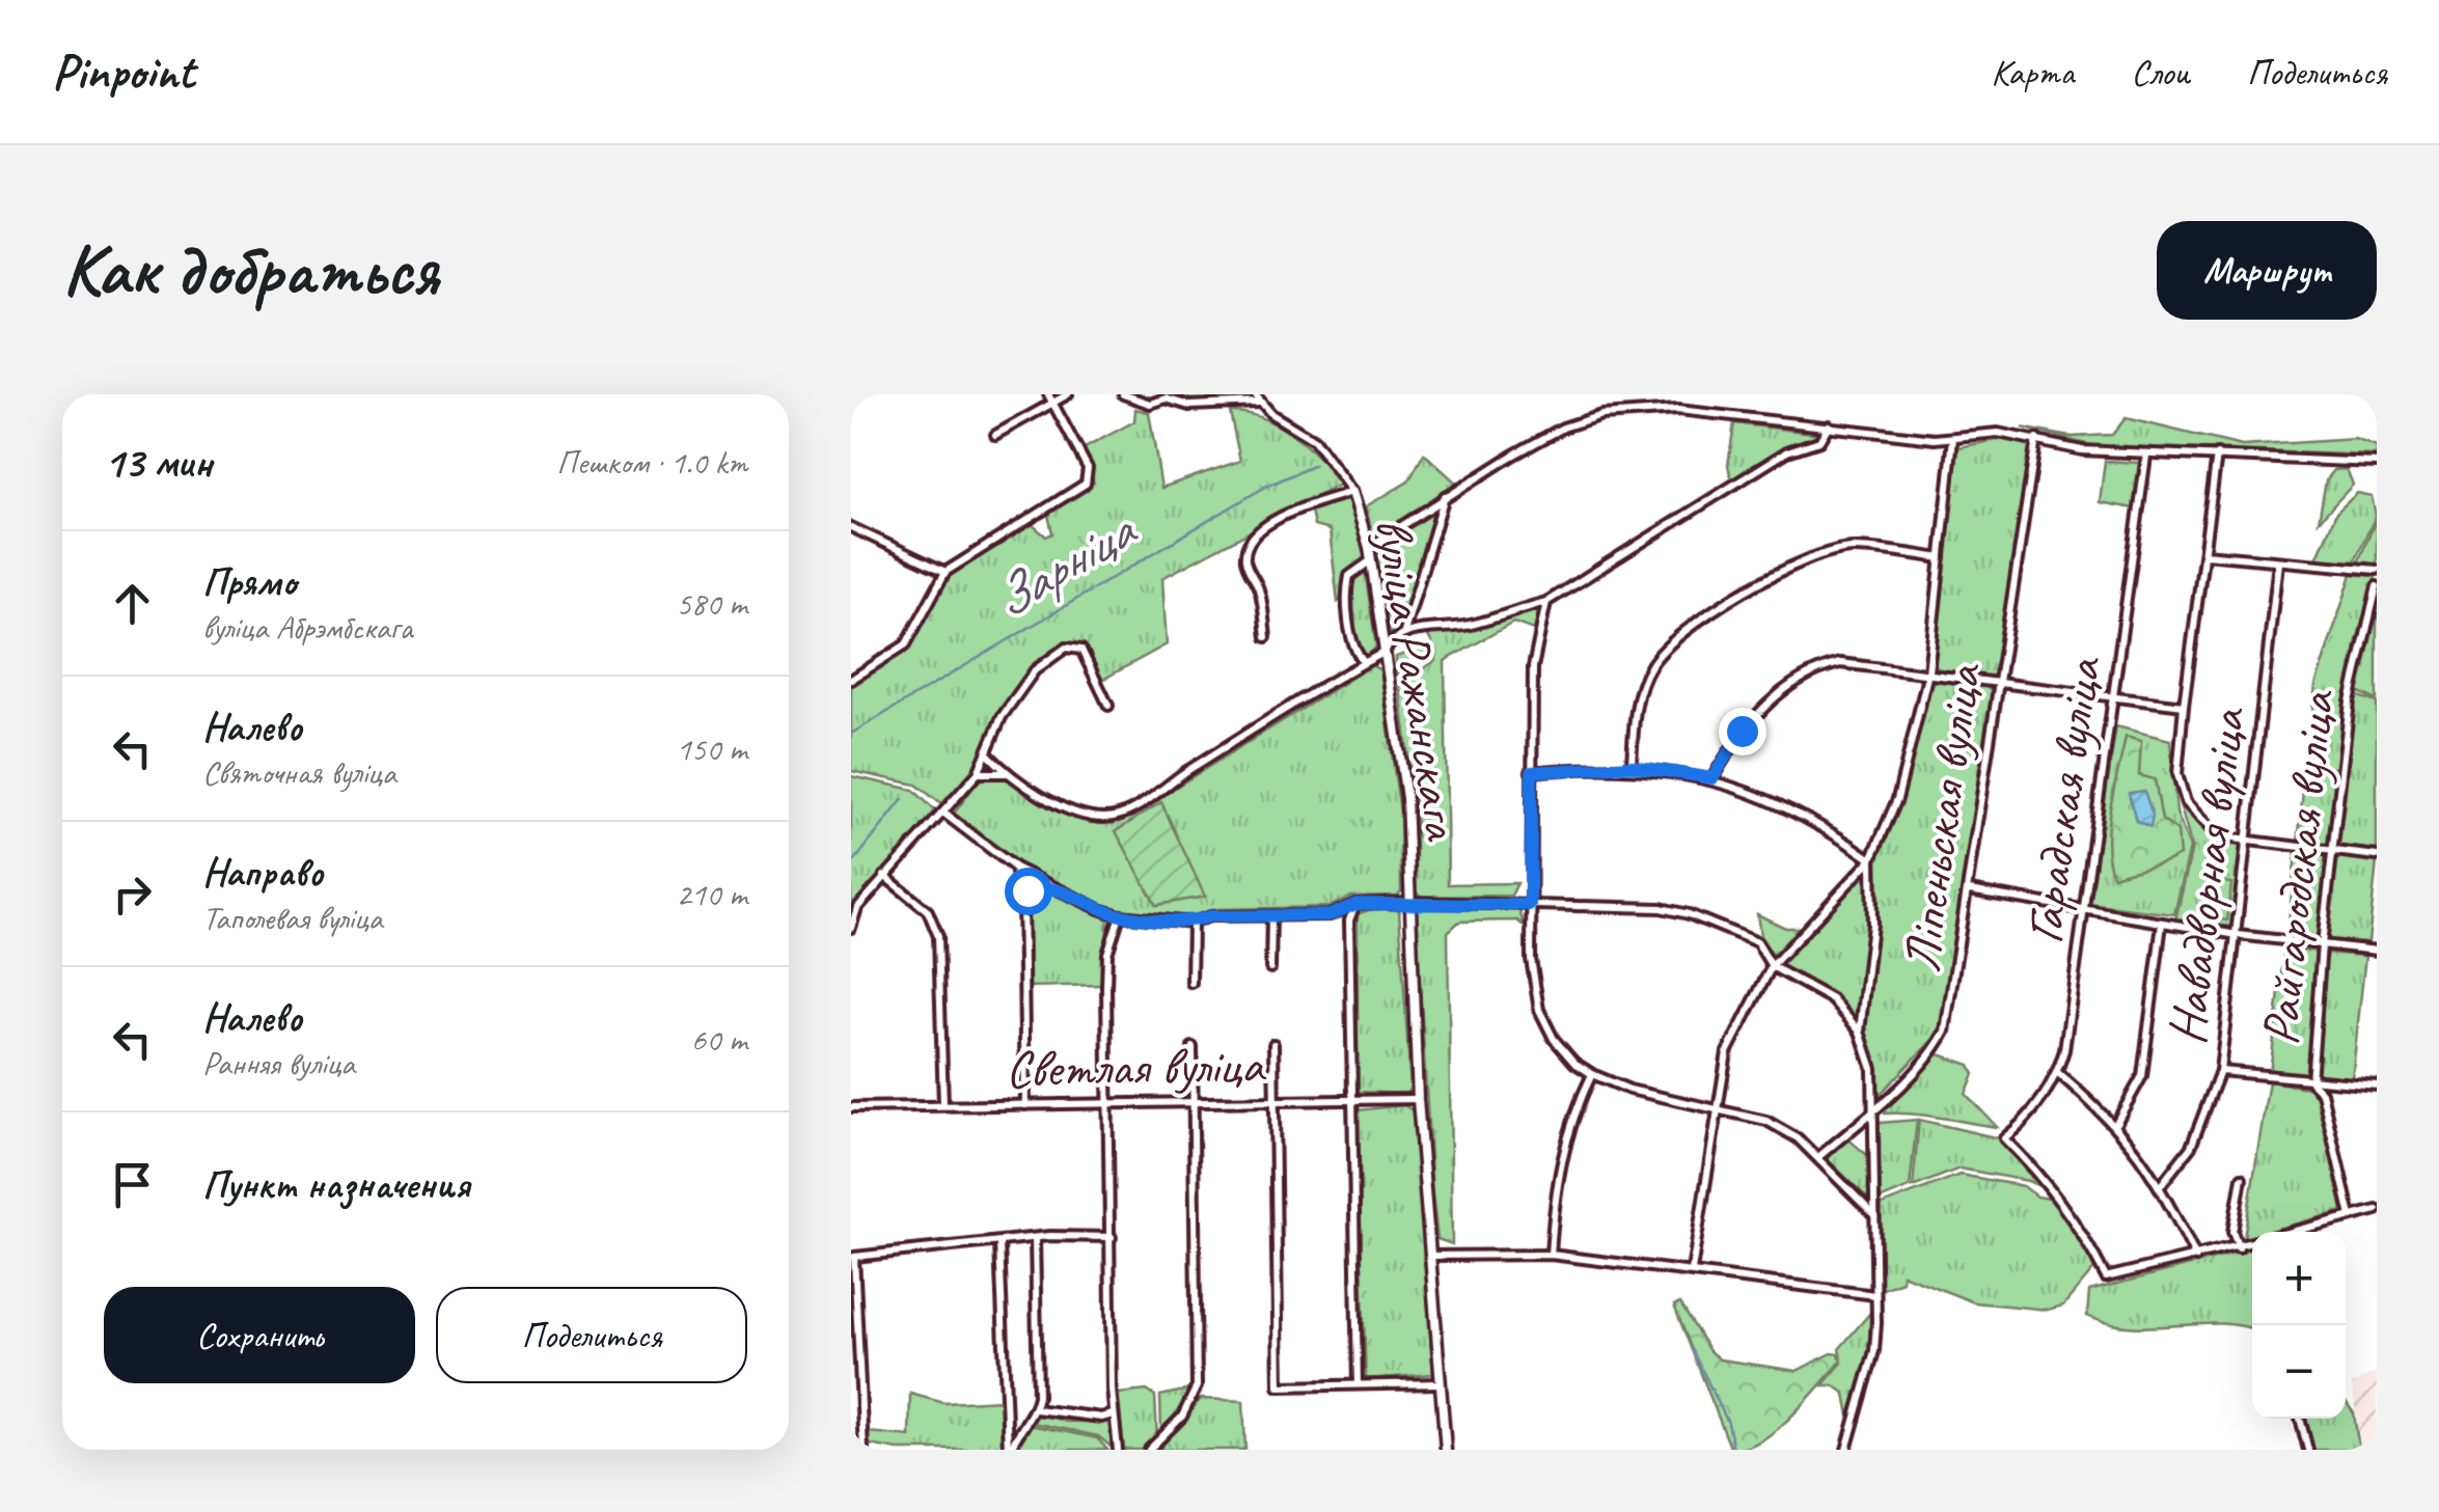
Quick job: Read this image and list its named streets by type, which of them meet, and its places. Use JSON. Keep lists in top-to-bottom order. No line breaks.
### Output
{"streets":{"street":["вуліца Ражанскага","Гарадская вуліца","Ліпеньская вуліца","Райгародская вуліца","Навадворная вуліца","Светлая вуліца"]},"crossings":[["вуліца Ражанскага","Светлая вуліца"]],"water":["Зарніца"],"page":{"header":"Pinpoint","nav":["Карта","Слои","Поделиться"],"buttons":["Маршрут",["Сохранить","Поделиться"]],"title":"Как добраться","heading":["13 мин","Пешком · 1.0 km"],"list":[["Прямо","вуліца Абрэмбскага","580 m"],["Налево","Святочная вуліца","150 m"],["Направо","Таполевая вуліца","210 m"],["Налево","Ранняя вуліца","60 m"],"Пункт назначения"],"map_buttons":["+","−"]}}
